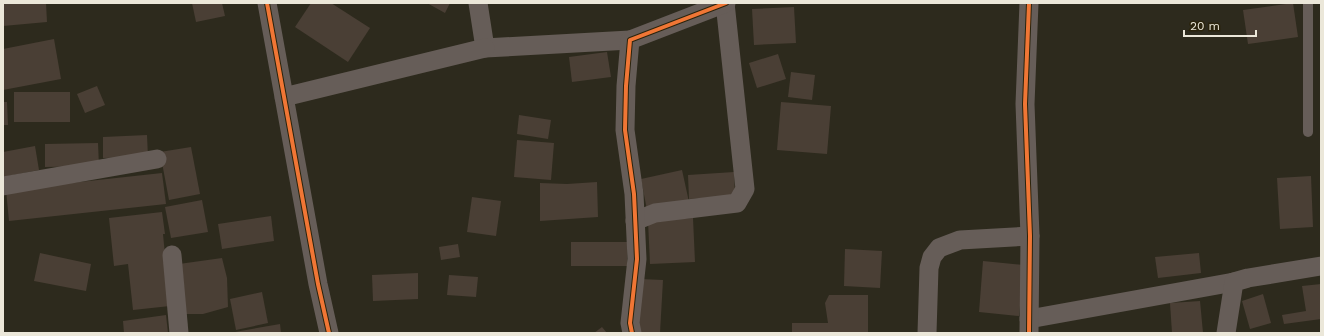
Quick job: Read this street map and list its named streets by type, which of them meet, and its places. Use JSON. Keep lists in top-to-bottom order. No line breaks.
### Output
{"scale_bar":"20 m"}
